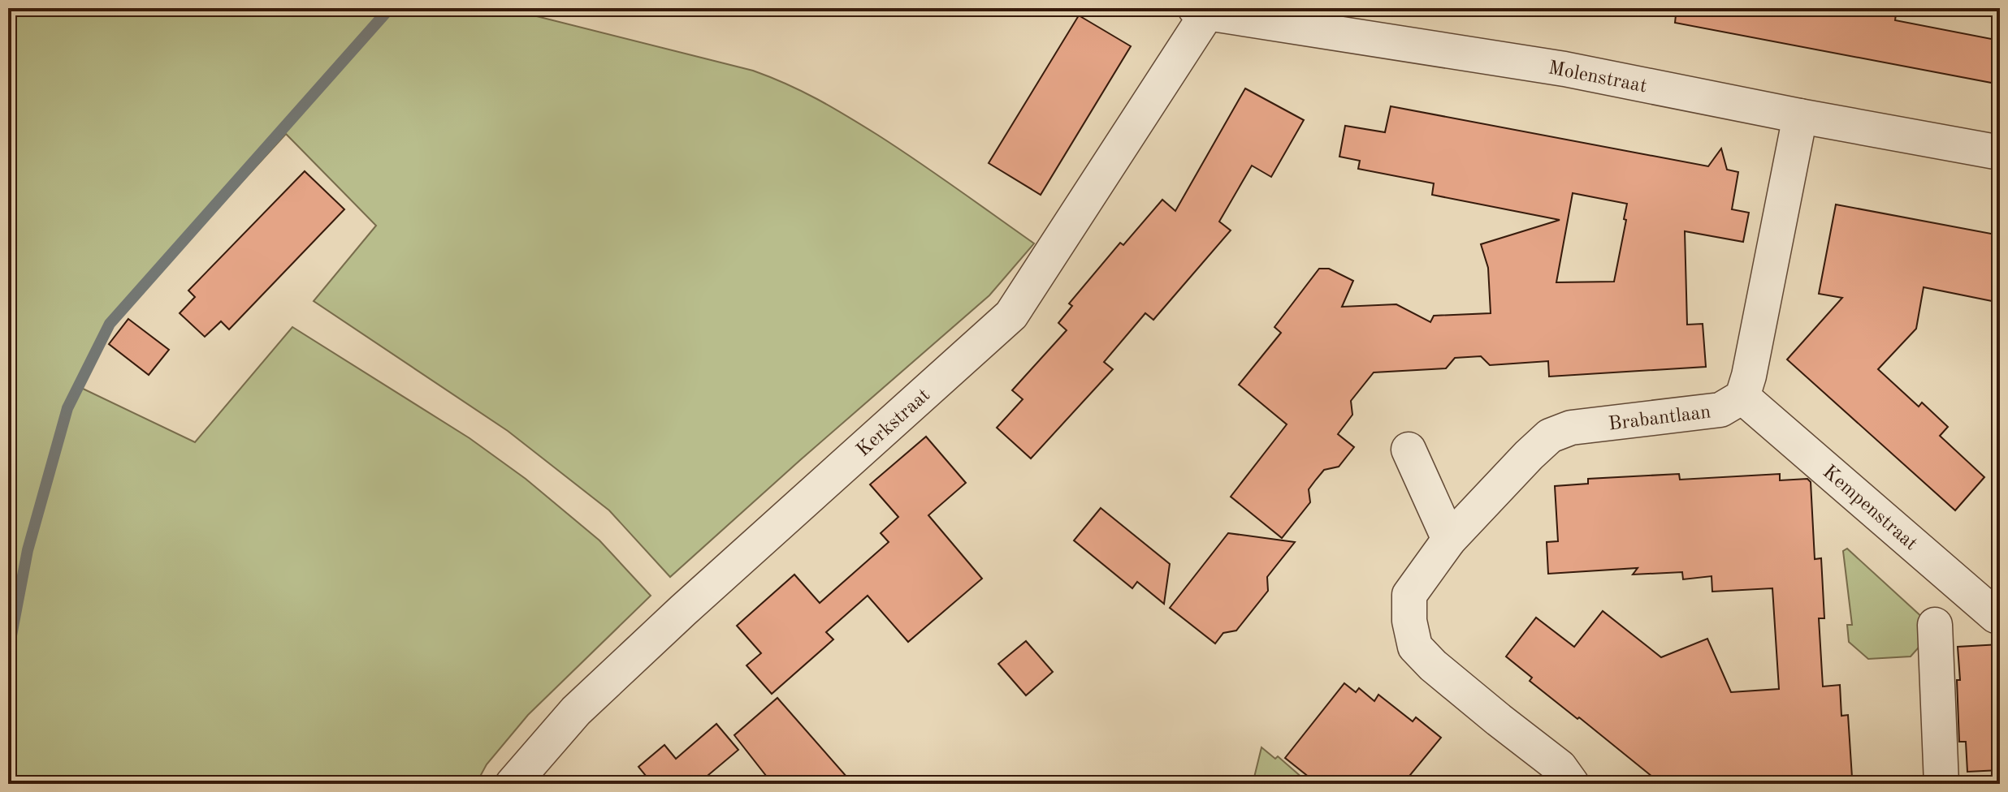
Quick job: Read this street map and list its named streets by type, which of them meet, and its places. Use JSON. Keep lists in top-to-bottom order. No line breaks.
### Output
{"streets":{"street":["Molenstraat","Brabantlaan","Kerkstraat","Kempenstraat"]},"crossings":[["Molenstraat","Kerkstraat"],["Brabantlaan","Kempenstraat"]]}
